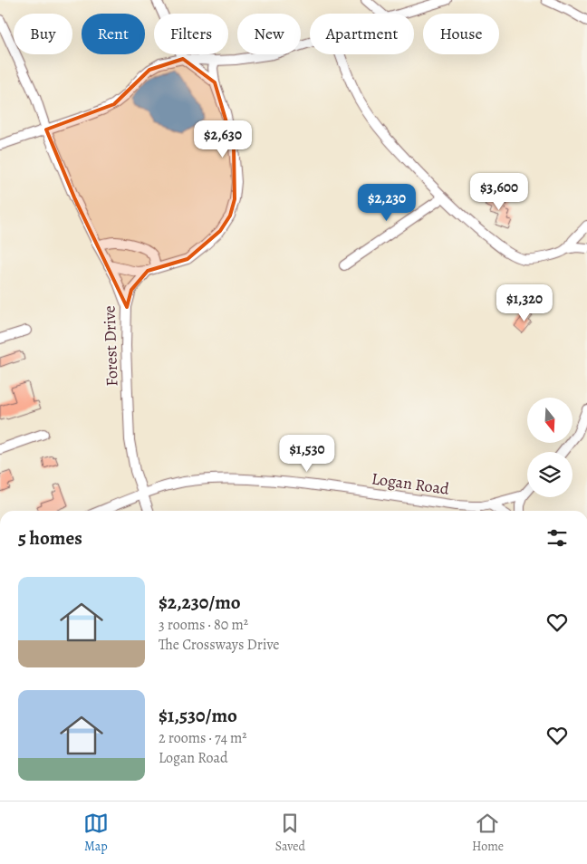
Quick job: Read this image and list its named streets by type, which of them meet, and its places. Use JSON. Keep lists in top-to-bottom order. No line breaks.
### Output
{"streets":{"street":["Forest Drive","Logan Road"]},"crossings":[["Forest Drive","Logan Road"]],"north":"bottom","page":{"chip":["Buy","Rent","Filters","New","Apartment","House"],"price":["$2,630","$3,600","$2,230","$1,320","$1,530"],"heading":"5 homes","list":[{"name":"$2,230/mo","note":"3 rooms · 80 m² · The Crossways Drive"},{"name":"$1,530/mo","note":"2 rooms · 74 m² · Logan Road"}],"tabs":["Map","Saved","Home"]}}
